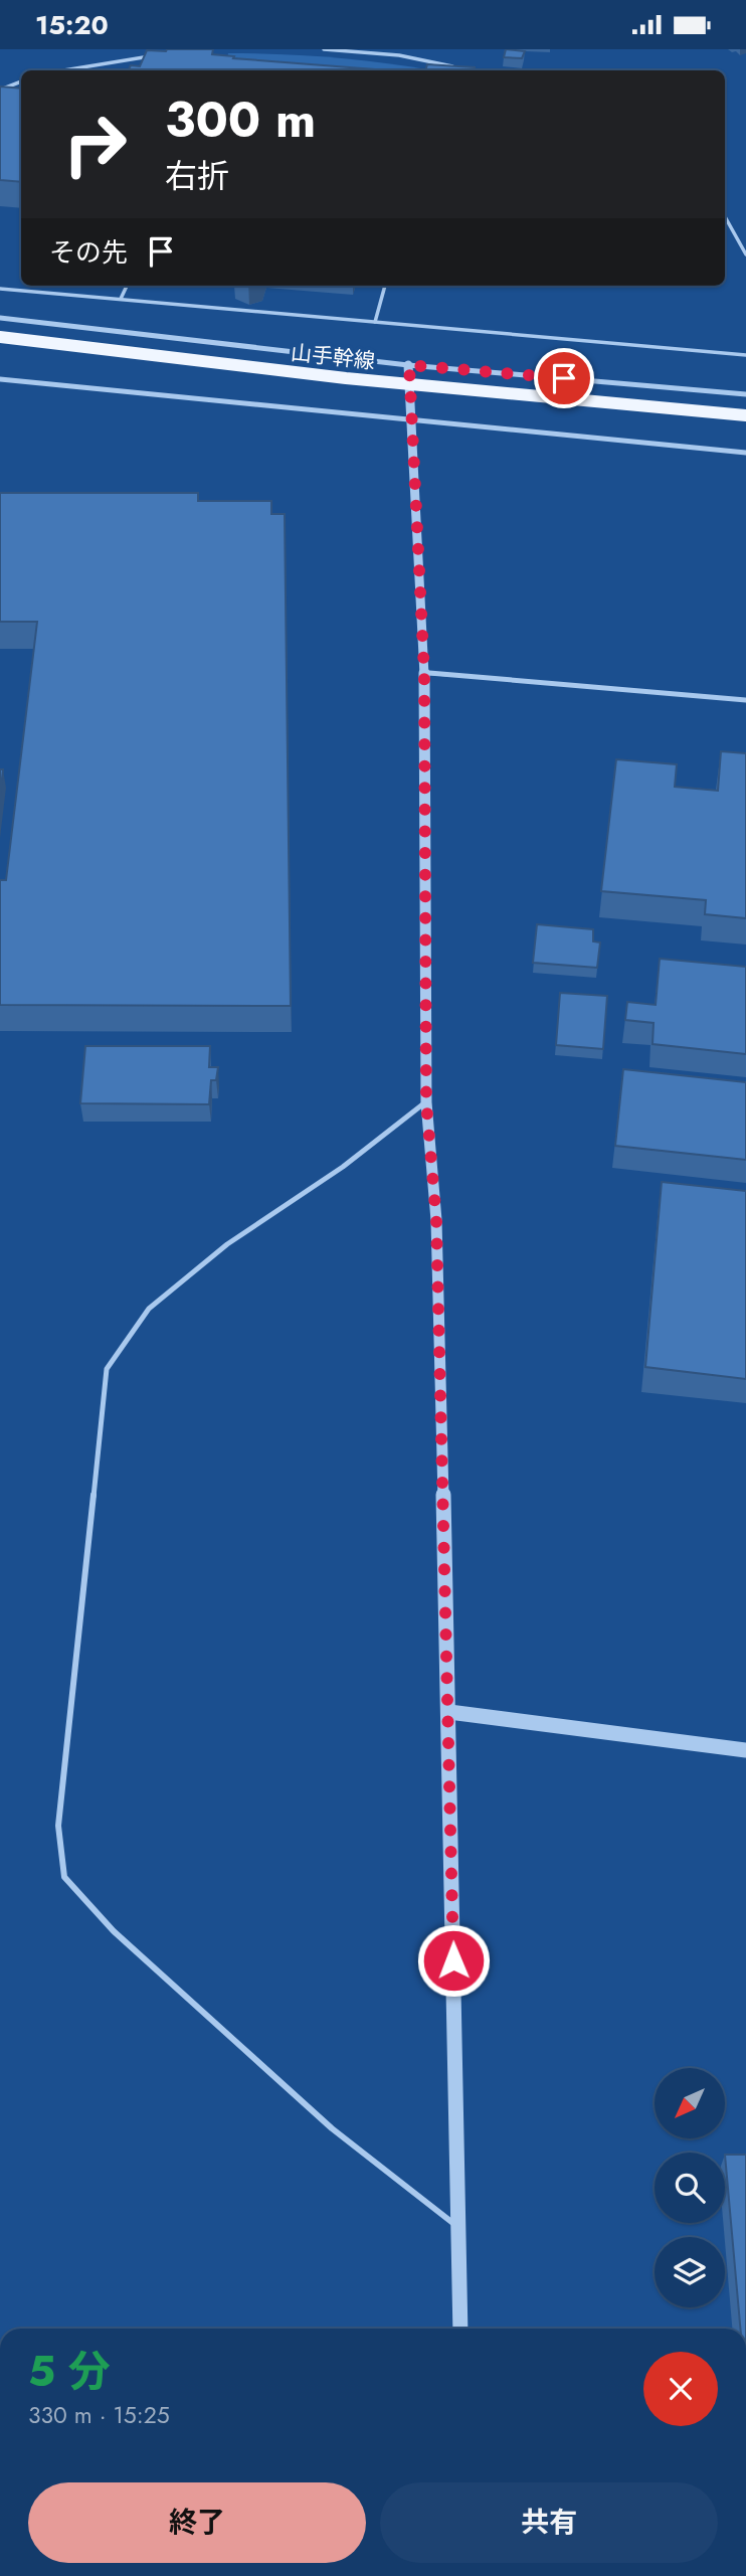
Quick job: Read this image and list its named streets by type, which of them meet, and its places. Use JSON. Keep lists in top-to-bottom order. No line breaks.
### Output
{"streets":{"main road":["山手幹線"]},"north":"bottom left","page":{"status":"15:20","turn":["300 m","右折"],"then":"その先","heading":["5 分","330 m · 15:25"],"buttons":["終了","共有"]}}
